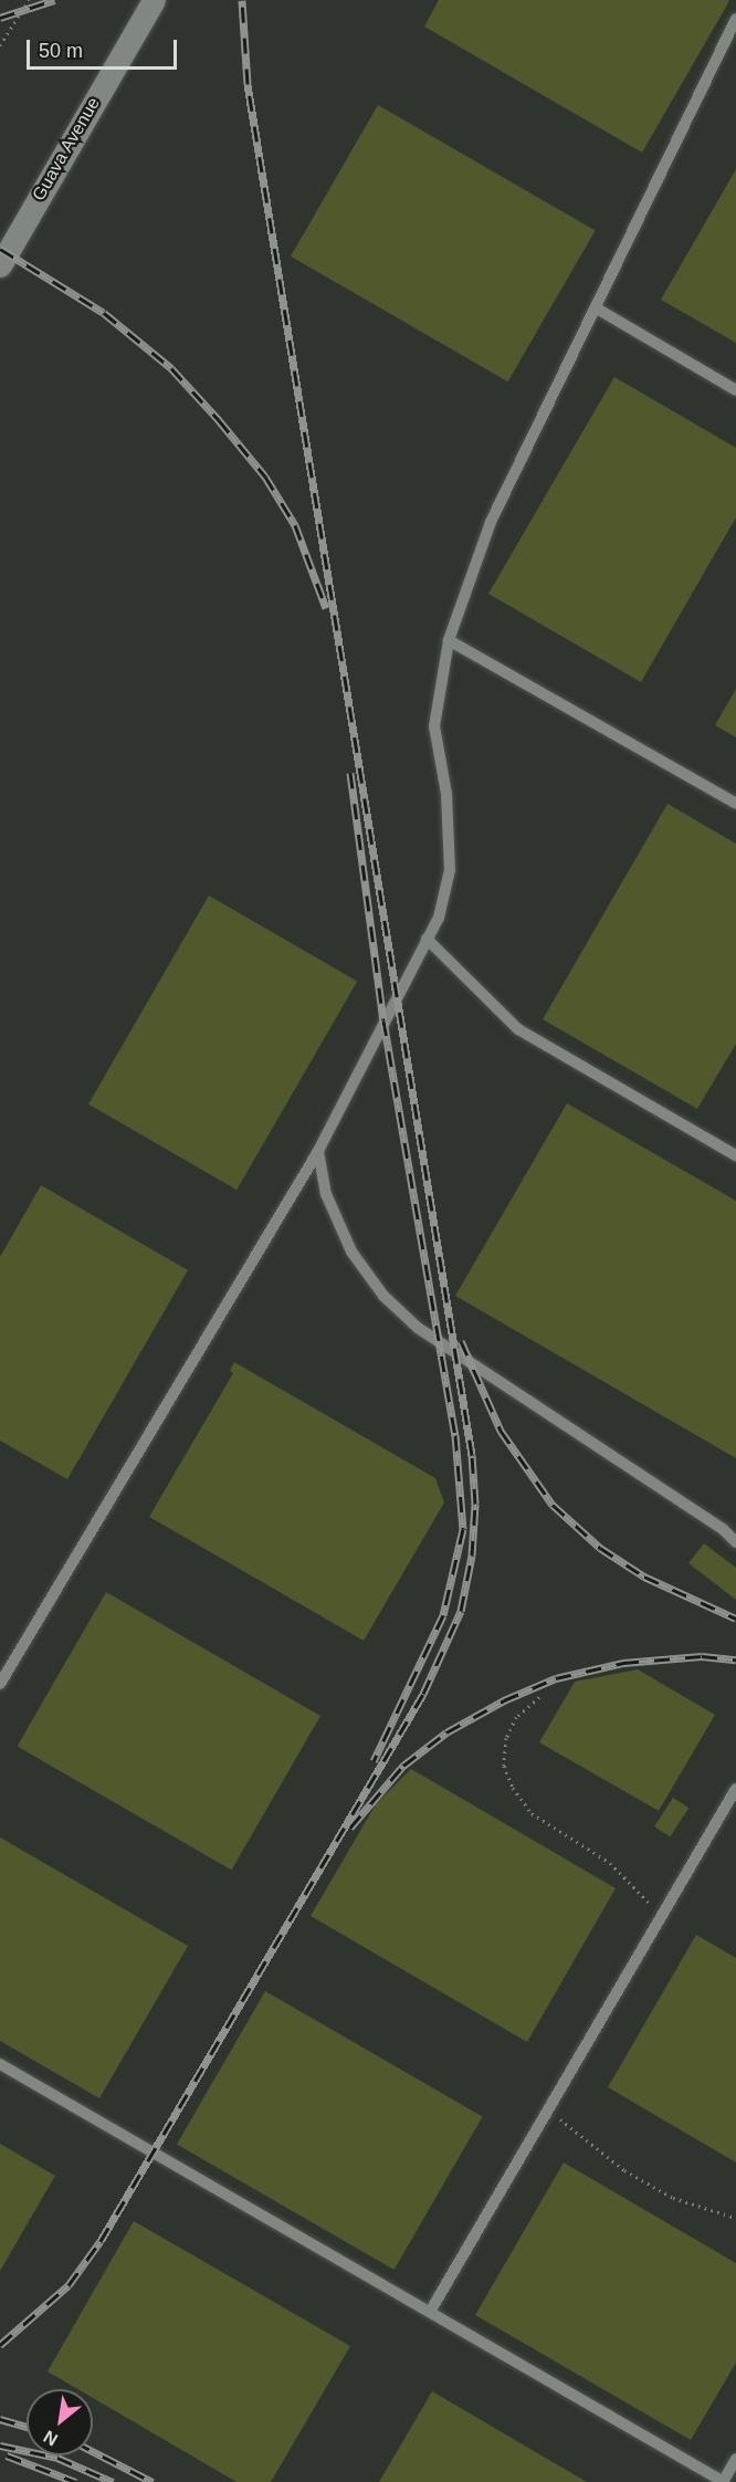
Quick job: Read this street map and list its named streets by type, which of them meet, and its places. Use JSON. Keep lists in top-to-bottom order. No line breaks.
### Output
{"streets":{"street":["Guava Avenue"]},"scale_bar":"50 m","north":"bottom left"}
